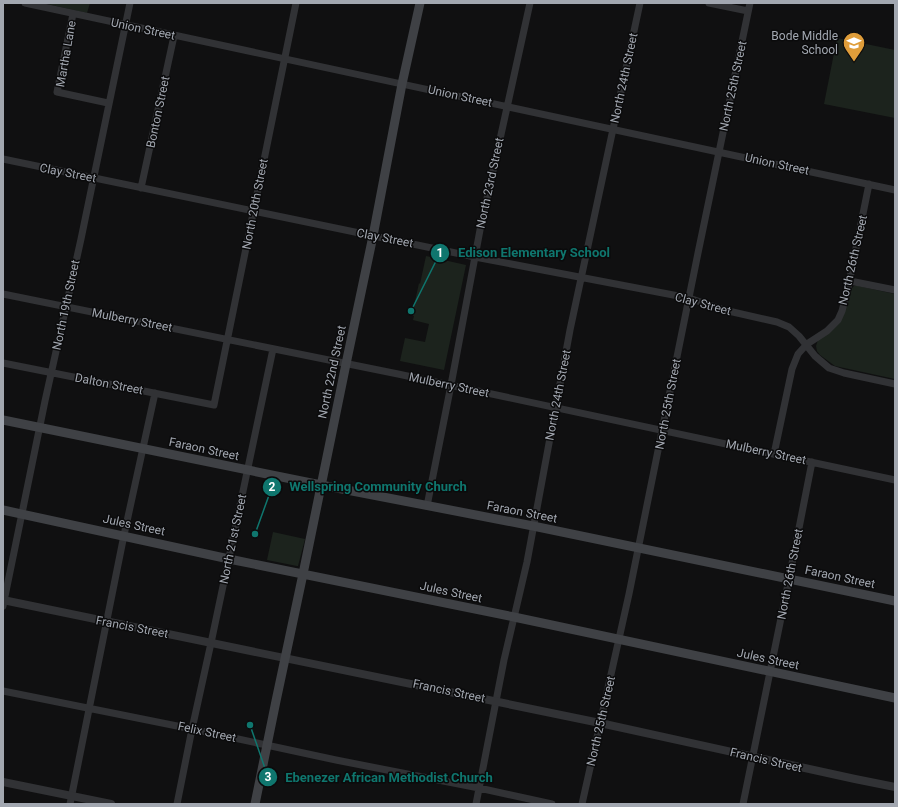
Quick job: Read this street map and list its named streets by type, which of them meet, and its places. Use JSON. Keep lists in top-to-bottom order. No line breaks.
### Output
{"streets":{"main road":["North 22nd Street","Faraon Street","Jules Street"],"street":["Union Street","Martha Lane","North 24th Street","North 25th Street","Bonton Street","Clay Street","North 23rd Street","North 20th Street","North 26th Street","North 19th Street","Mulberry Street","Dalton Street","North 21st Street","Francis Street","Felix Street"]},"crossings":[["Union Street","Martha Lane"],["Union Street","North 24th Street"],["Union Street","North 25th Street"],["Union Street","Bonton Street"],["Union Street","North 23rd Street"],["Union Street","North 20th Street"],["Union Street","North 26th Street"],["Union Street","North 19th Street"],["Union Street","North 22nd Street"],["Martha Lane","North 19th Street"],["North 24th Street","Clay Street"],["North 24th Street","Mulberry Street"],["North 24th Street","Faraon Street"],["North 24th Street","Jules Street"],["North 24th Street","Francis Street"],["North 24th Street","Felix Street"],["North 25th Street","Clay Street"],["North 25th Street","Mulberry Street"],["North 25th Street","Faraon Street"],["North 25th Street","Jules Street"],["North 25th Street","Francis Street"],["Bonton Street","Clay Street"],["Clay Street","North 23rd Street"],["Clay Street","North 20th Street"],["Clay Street","North 26th Street"],["Clay Street","North 19th Street"],["Clay Street","North 22nd Street"],["North 23rd Street","Mulberry Street"],["North 23rd Street","Faraon Street"],["North 20th Street","Mulberry Street"],["North 20th Street","Dalton Street"],["North 26th Street","Mulberry Street"],["North 26th Street","Faraon Street"],["North 26th Street","Jules Street"],["North 26th Street","Francis Street"],["North 19th Street","Mulberry Street"],["North 19th Street","Dalton Street"],["North 19th Street","Faraon Street"],["North 19th Street","Jules Street"],["North 19th Street","Francis Street"],["Mulberry Street","North 22nd Street"],["Mulberry Street","North 21st Street"],["North 22nd Street","Faraon Street"],["North 22nd Street","Jules Street"],["North 22nd Street","Francis Street"],["North 22nd Street","Felix Street"],["Faraon Street","North 21st Street"],["Jules Street","North 21st Street"],["North 21st Street","Francis Street"],["North 21st Street","Felix Street"]],"places":{"school or university":["Bode Middle School"],"other":["Edison Elementary School","Wellspring Community Church","Ebenezer African Methodist Church"]}}
